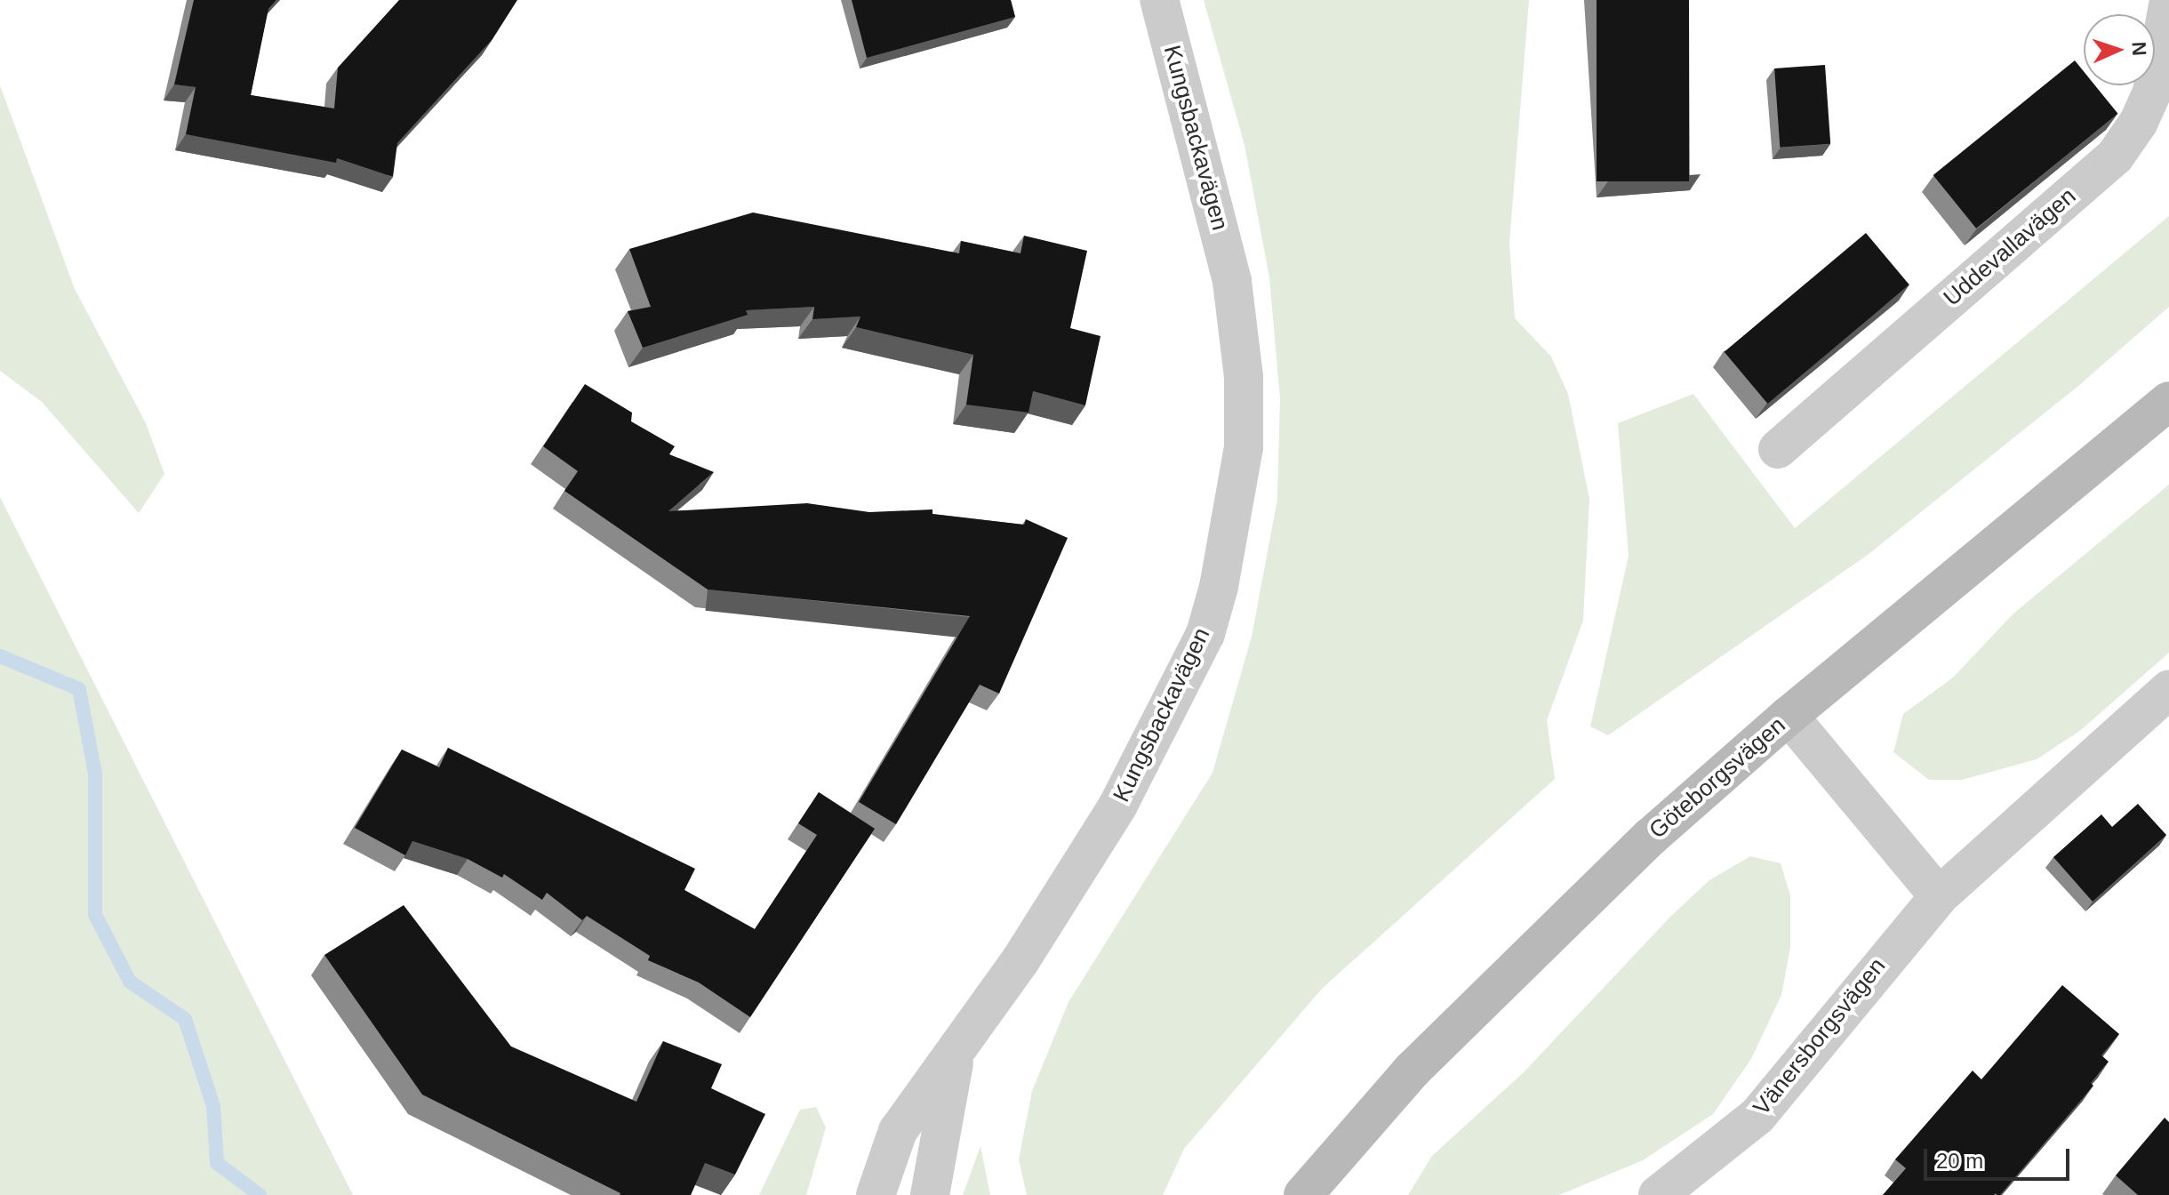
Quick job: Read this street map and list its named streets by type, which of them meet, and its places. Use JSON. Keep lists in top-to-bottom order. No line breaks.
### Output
{"streets":{"street":["Kungsbackavägen","Uddevallavägen","Göteborgsvägen","Vänersborgsvägen"]},"scale_bar":"20 m","north":"right"}
